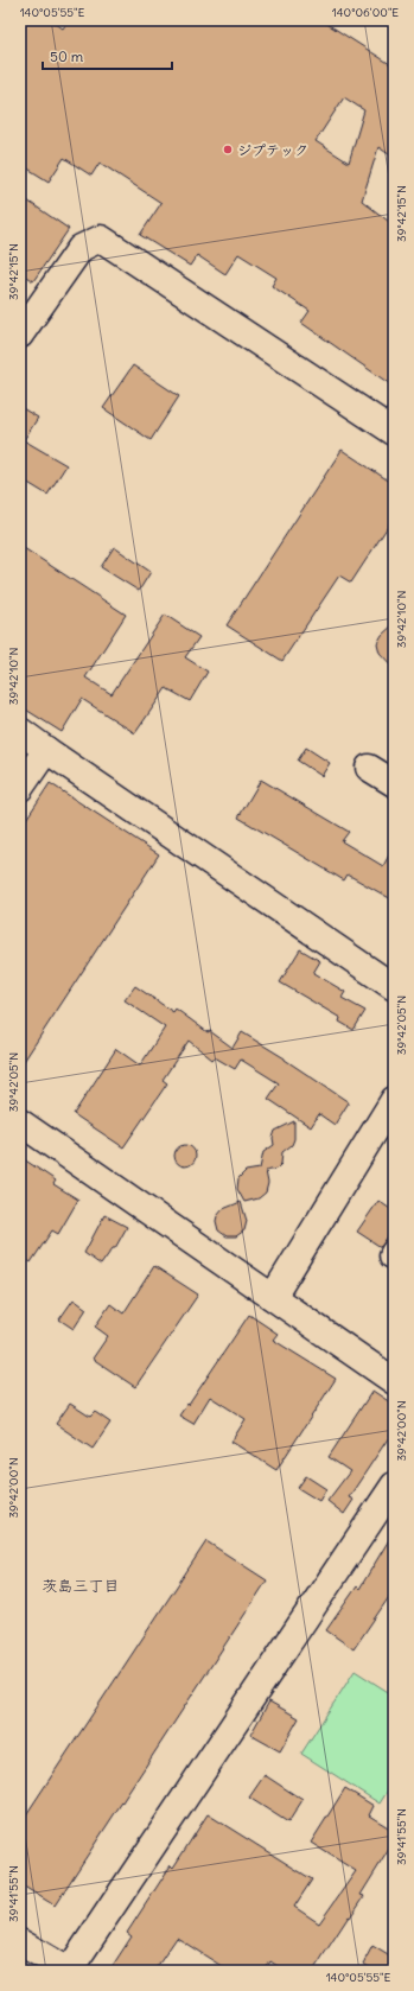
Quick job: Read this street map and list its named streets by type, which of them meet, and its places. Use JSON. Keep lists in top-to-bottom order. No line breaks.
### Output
{"districts":["茨島三丁目"],"places":["ジプテック"],"scale_bar":"50 m","coordinates":["140°05'55\"E","140°06'00\"E","39°42'15\"N","39°42'10\"N","39°42'05\"N","39°42'00\"N","39°41'55\"N"]}
